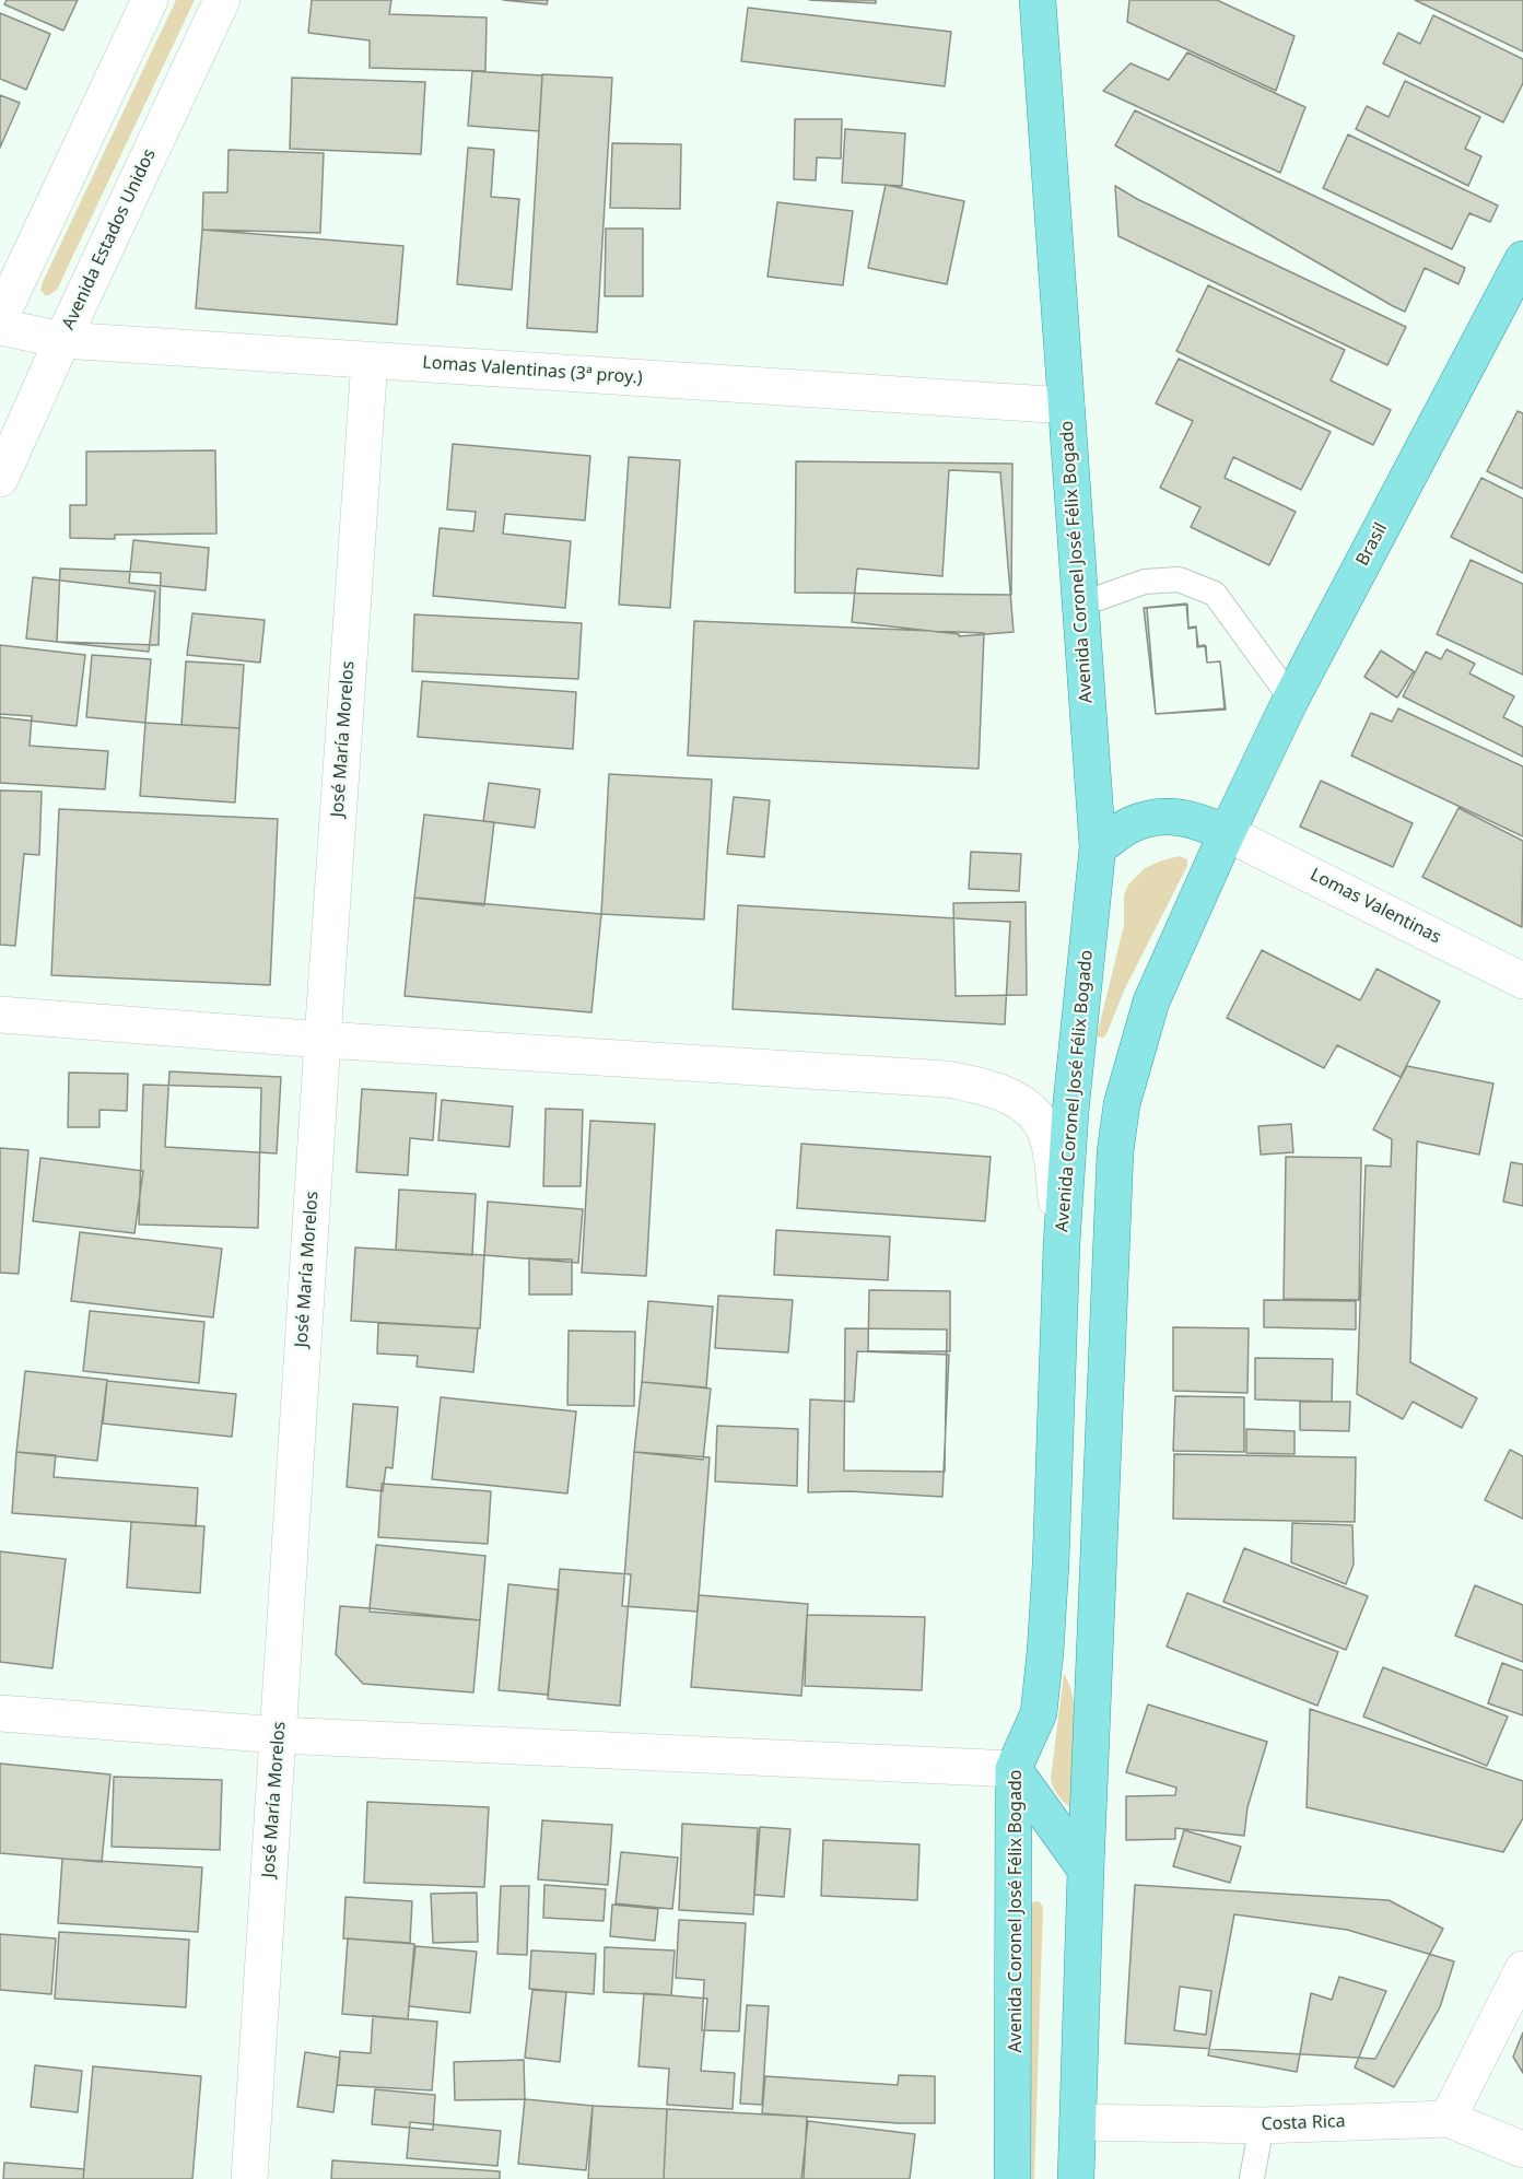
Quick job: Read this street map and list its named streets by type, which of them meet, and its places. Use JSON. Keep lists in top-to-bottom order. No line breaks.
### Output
{"streets":{"main road":["Brasil","Avenida Coronel José Félix Bogado"],"street":["Avenida Estados Unidos","Lomas Valentinas (3ª proy.)","José María Morelos","Lomas Valentinas","Costa Rica"]},"crossings":[["Avenida Estados Unidos","Lomas Valentinas (3ª proy.)"],["Lomas Valentinas (3ª proy.)","Avenida Coronel José Félix Bogado"],["Lomas Valentinas (3ª proy.)","José María Morelos"],["Brasil","Lomas Valentinas"]]}
